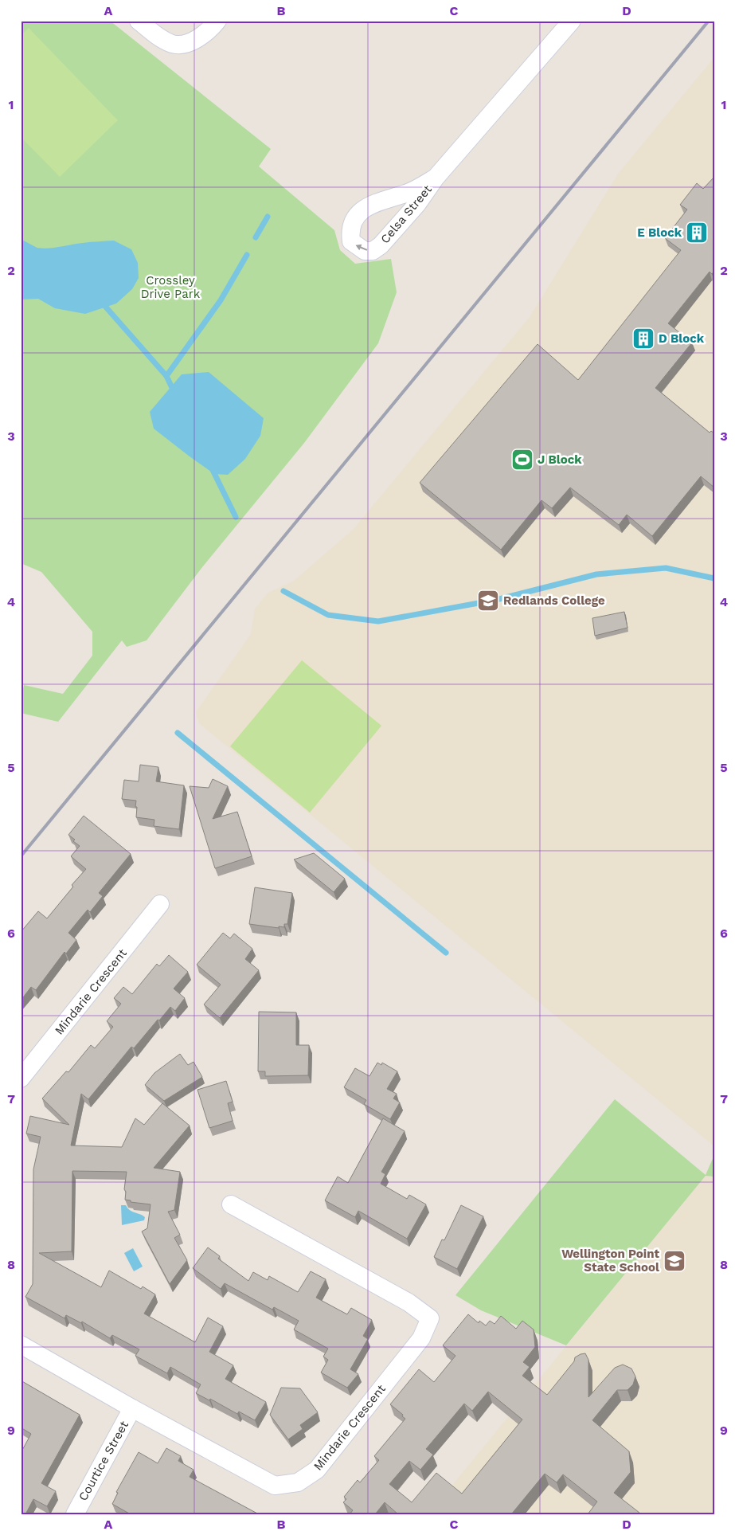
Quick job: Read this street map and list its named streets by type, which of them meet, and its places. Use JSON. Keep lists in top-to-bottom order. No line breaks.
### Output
{"streets":{"street":["Celsa Street","Mindarie Crescent","Courtice Street"]},"crossings":[["Mindarie Crescent","Courtice Street"]],"parks":["Crossley Drive Park"],"places":{"building":["E Block","D Block"],"sports":["J Block"],"school or university":["Redlands College","Wellington Point State School"]},"grid":{"columns":["A","B","C","D"],"rows":["1","2","3","4","5","6","7","8","9"]}}
